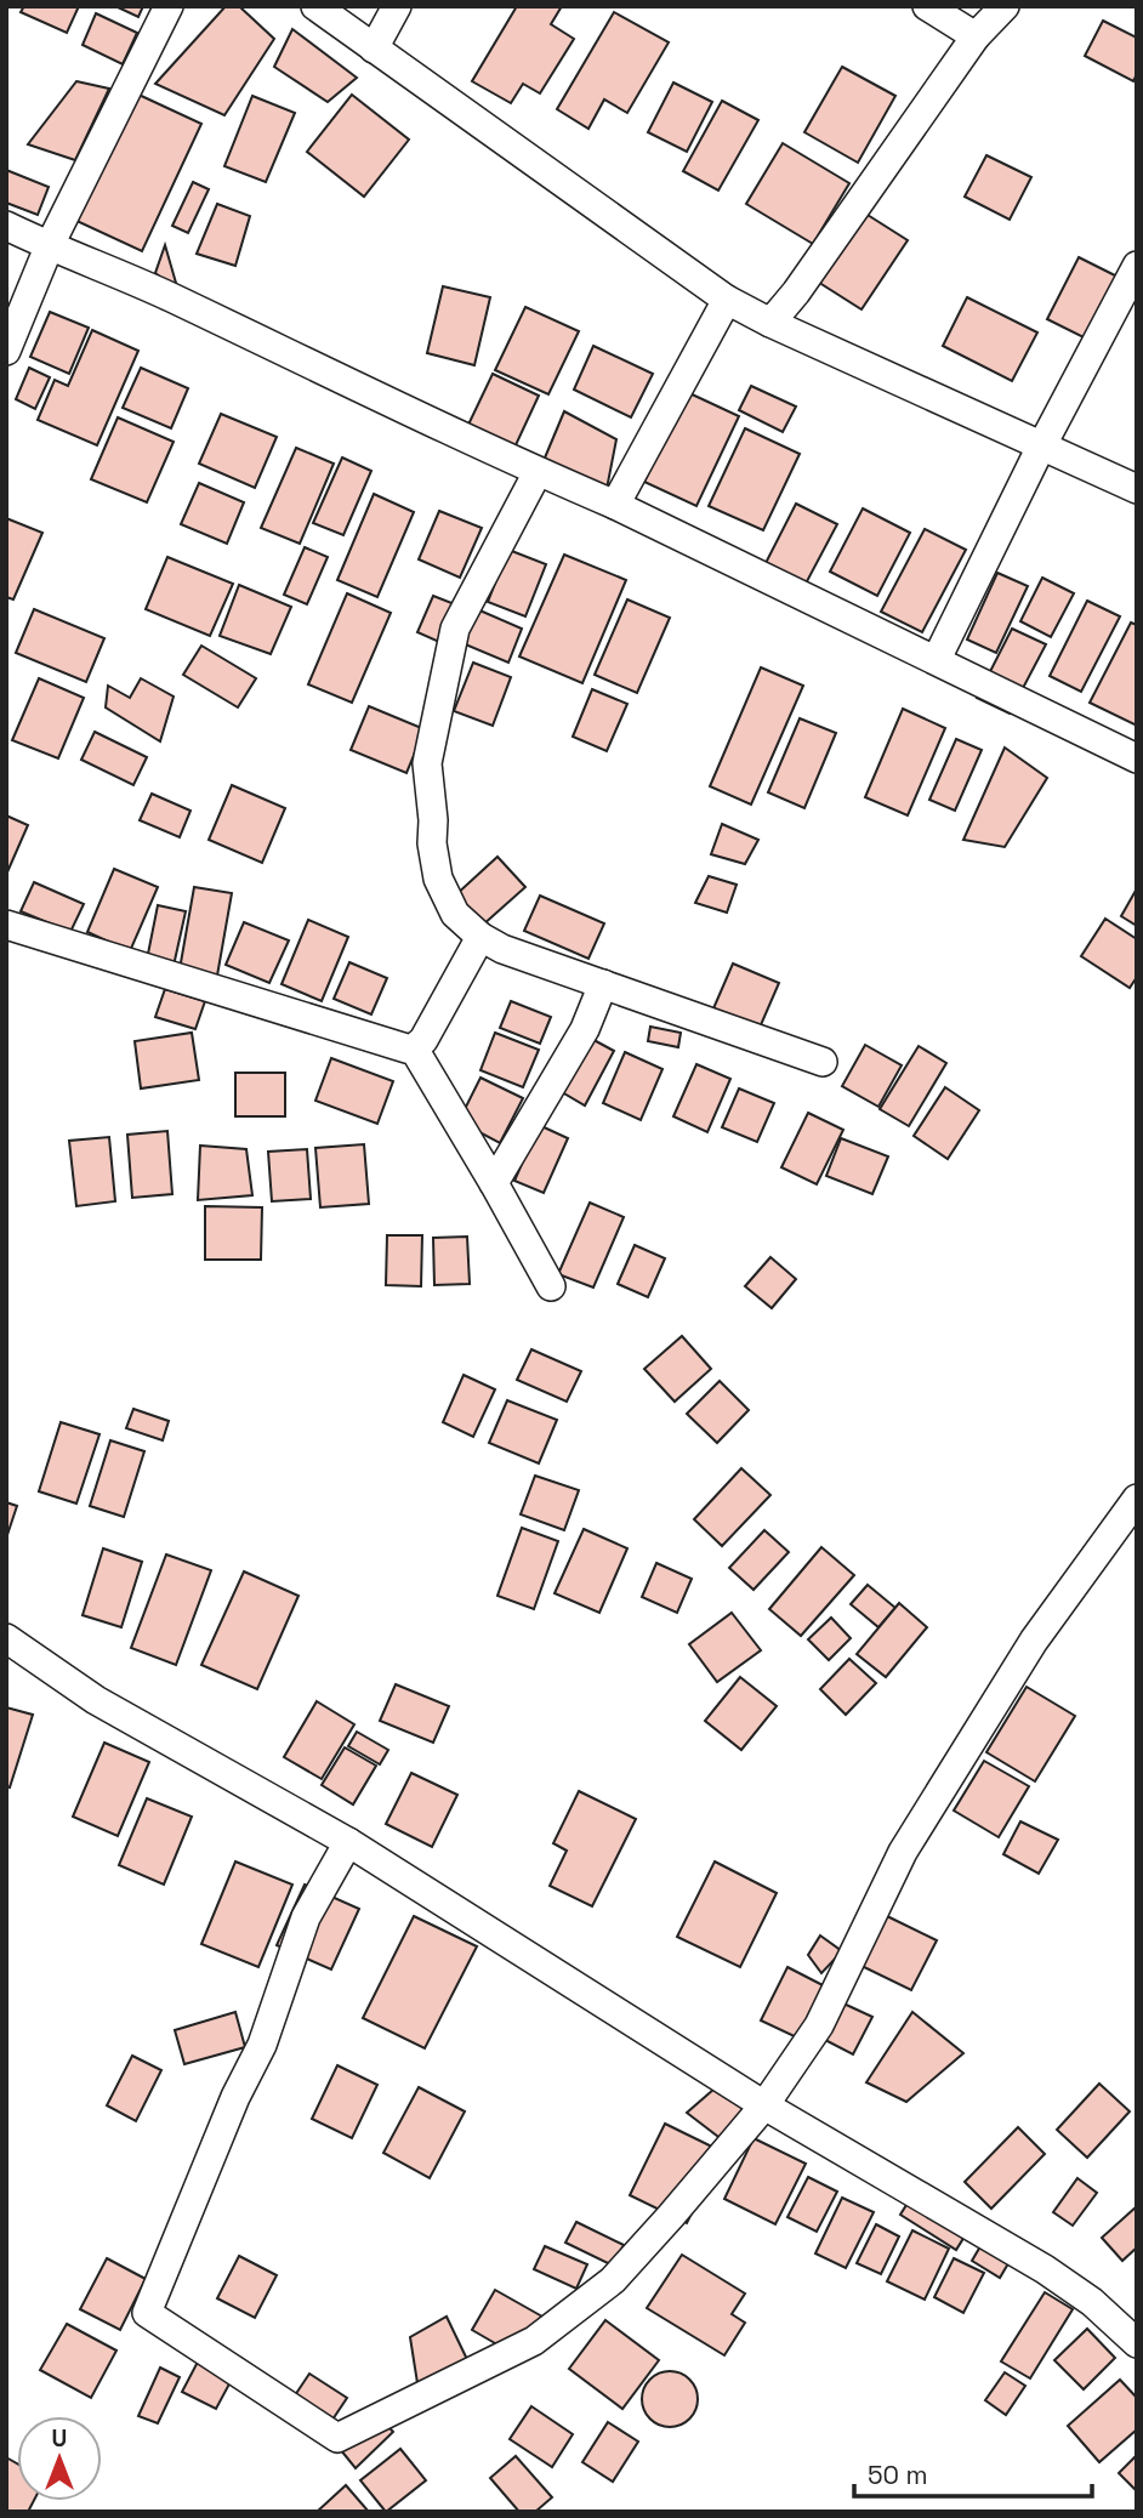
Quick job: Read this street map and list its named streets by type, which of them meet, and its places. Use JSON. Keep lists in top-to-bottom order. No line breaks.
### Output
{"scale_bar":"50 m","north":"top"}
